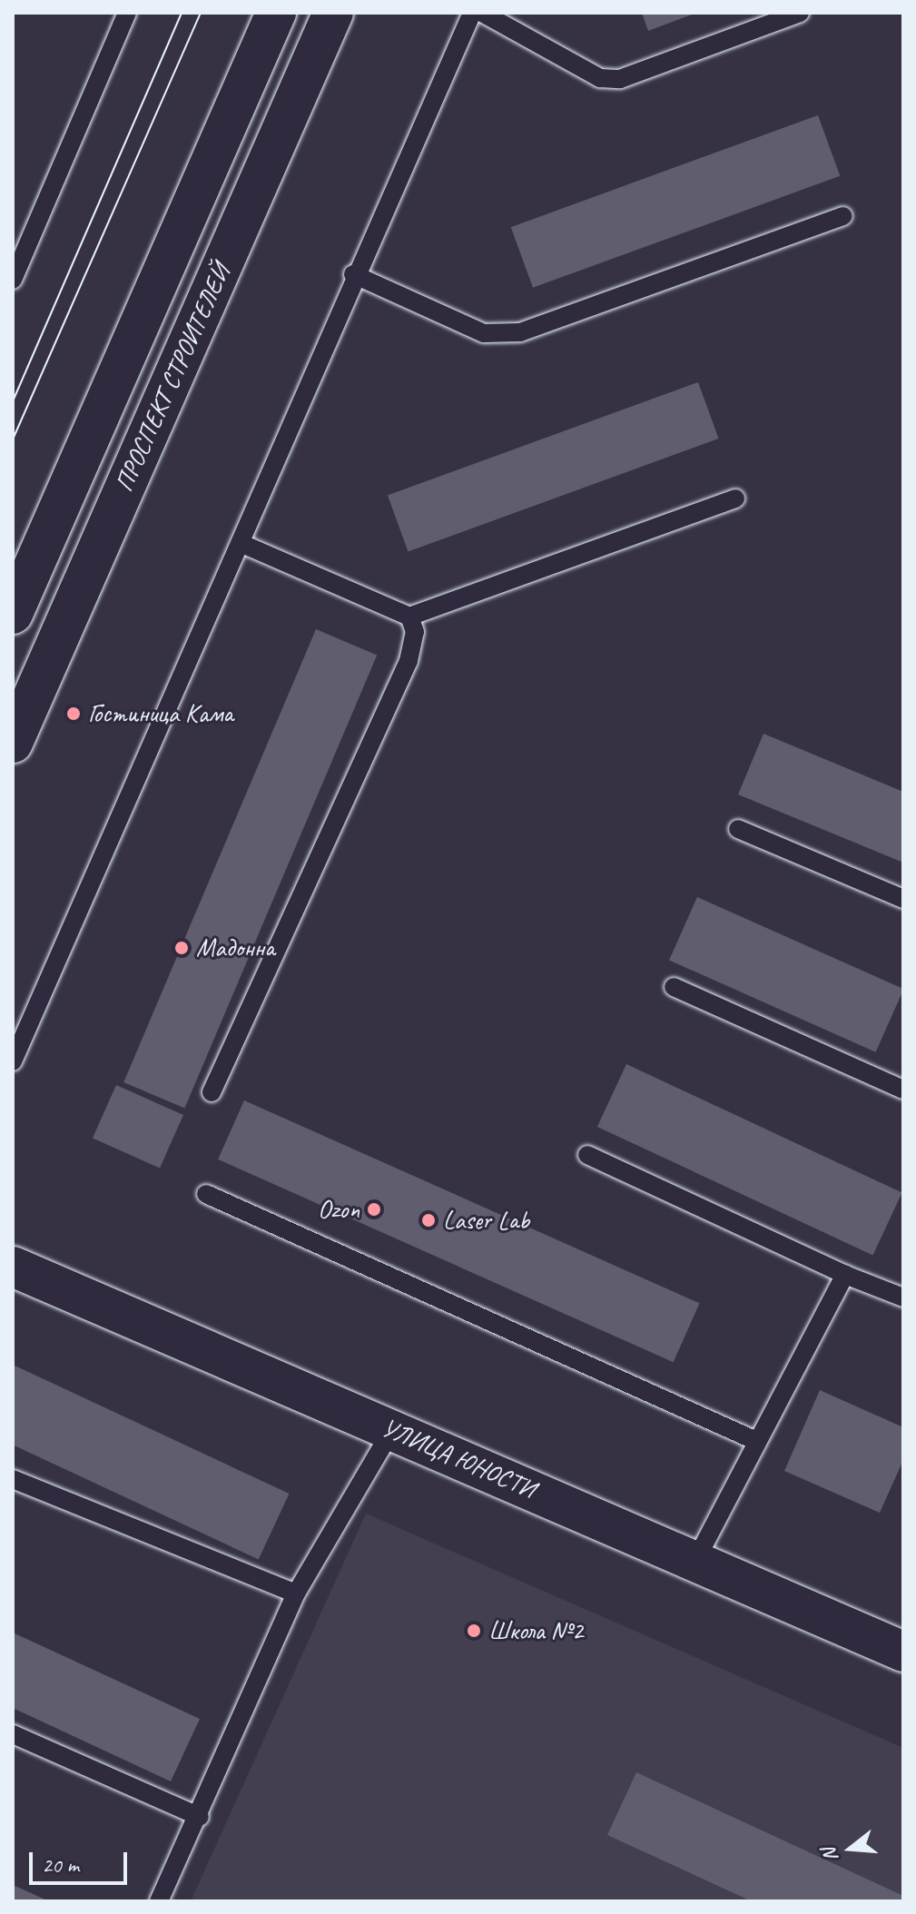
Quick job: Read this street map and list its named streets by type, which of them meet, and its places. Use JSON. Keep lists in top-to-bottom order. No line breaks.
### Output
{"streets":{"main road":["ПРОСПЕКТ СТРОИТЕЛЕЙ","УЛИЦА ЮНОСТИ"]},"places":["Гостиница Кама","Мадонна","Ozon","Laser Lab","Школа №2"],"scale_bar":"20 m","north":"left"}
